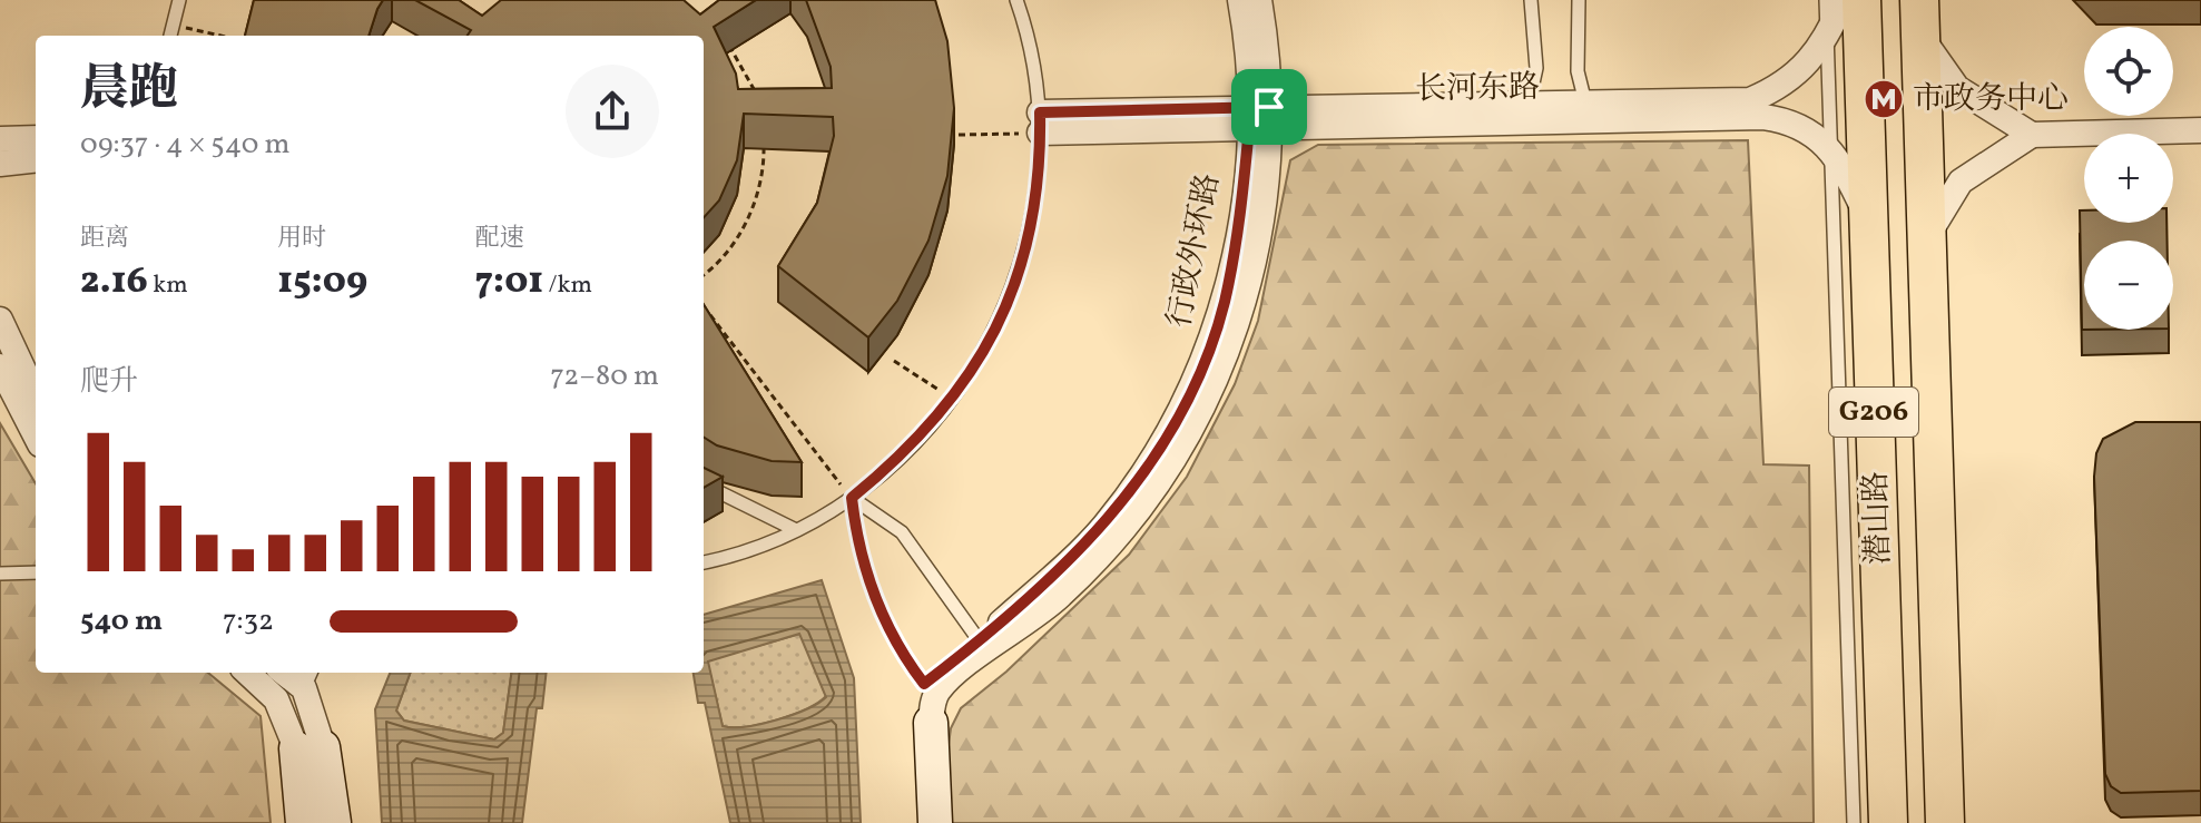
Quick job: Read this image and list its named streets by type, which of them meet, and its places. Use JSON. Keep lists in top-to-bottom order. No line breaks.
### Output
{"streets":{"main road":["G206","潜山路"],"street":["长河东路","行政外环路"]},"crossings":[["长河东路","行政外环路"],["长河东路","潜山路"]],"places":{"metro station":["市政务中心"]},"page":{"map_buttons":["+","−"],"heading":["晨跑","09:37 · 4 × 540 m"],"stats":[["距离","2.16 km"],["用时","15:09"],["配速","7:01 /km"]],"chart":["爬升","72–80 m"],"list":[{"name":"540 m","note":"7:32"}]}}
